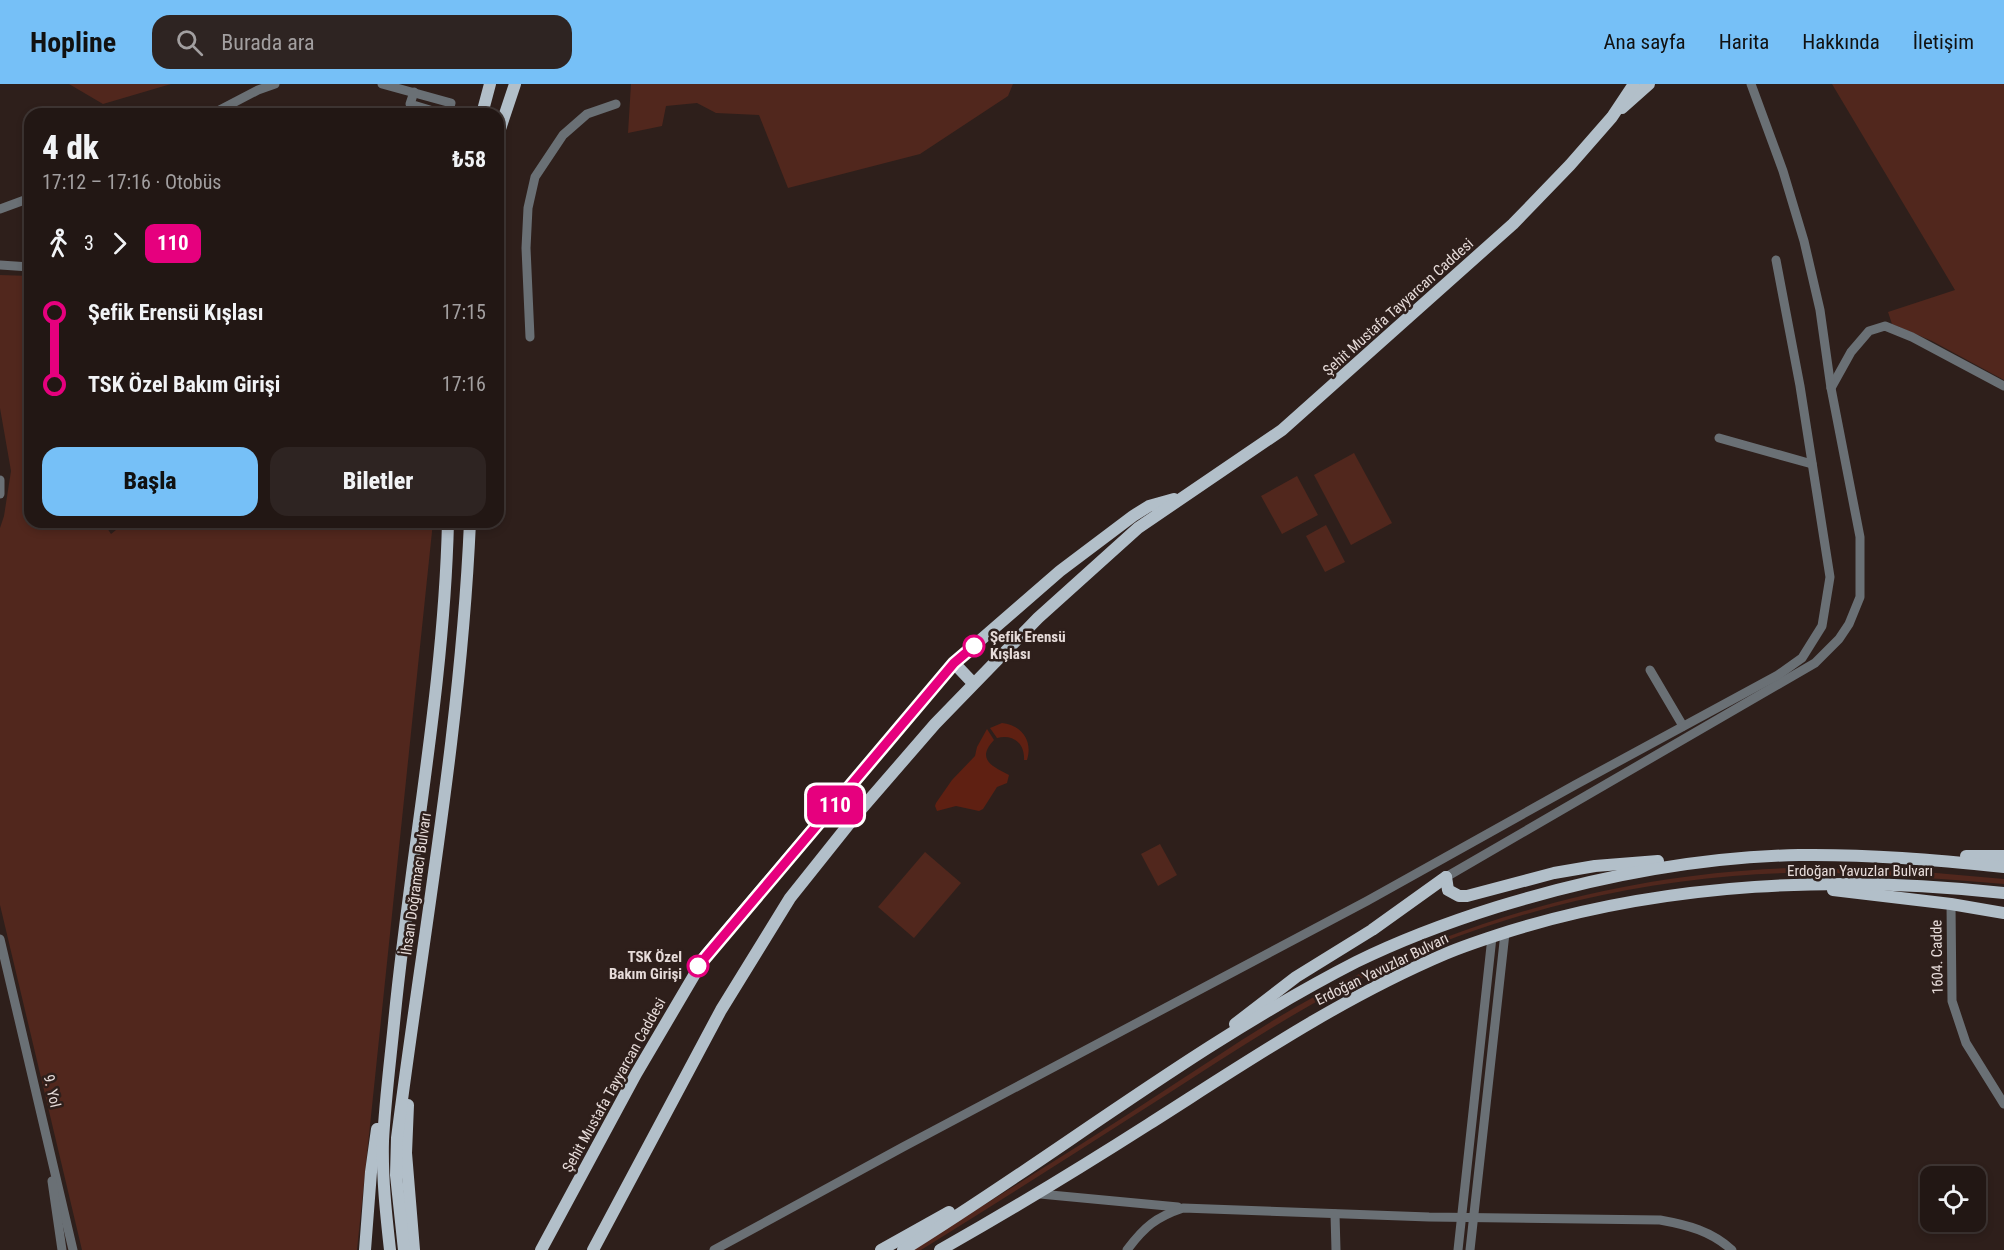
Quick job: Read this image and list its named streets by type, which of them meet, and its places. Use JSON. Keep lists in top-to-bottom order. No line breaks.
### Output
{"streets":{"main road":["Şehit Mustafa Tayyarcan Caddesi","Erdoğan Yavuzlar Bulvarı","İhsan Doğramacı Bulvarı"],"street":["1604. Cadde","9. Yol"]},"places":["Şefik Erensü Kışlası","TSK Özel Bakım Girişi"],"lines":["bus line 110"],"page":{"header":"Hopline","search":"Burada ara","nav":["Ana sayfa","Harita","Hakkında","İletişim"],"on_map":"110","heading":["4 dk","17:12 – 17:16 · Otobüs","₺58"],"legs":["3","110"],"list":[{"name":"Şefik Erensü Kışlası","value":"17:15"},{"name":"TSK Özel Bakım Girişi","value":"17:16"}],"buttons":["Başla","Biletler"]}}
